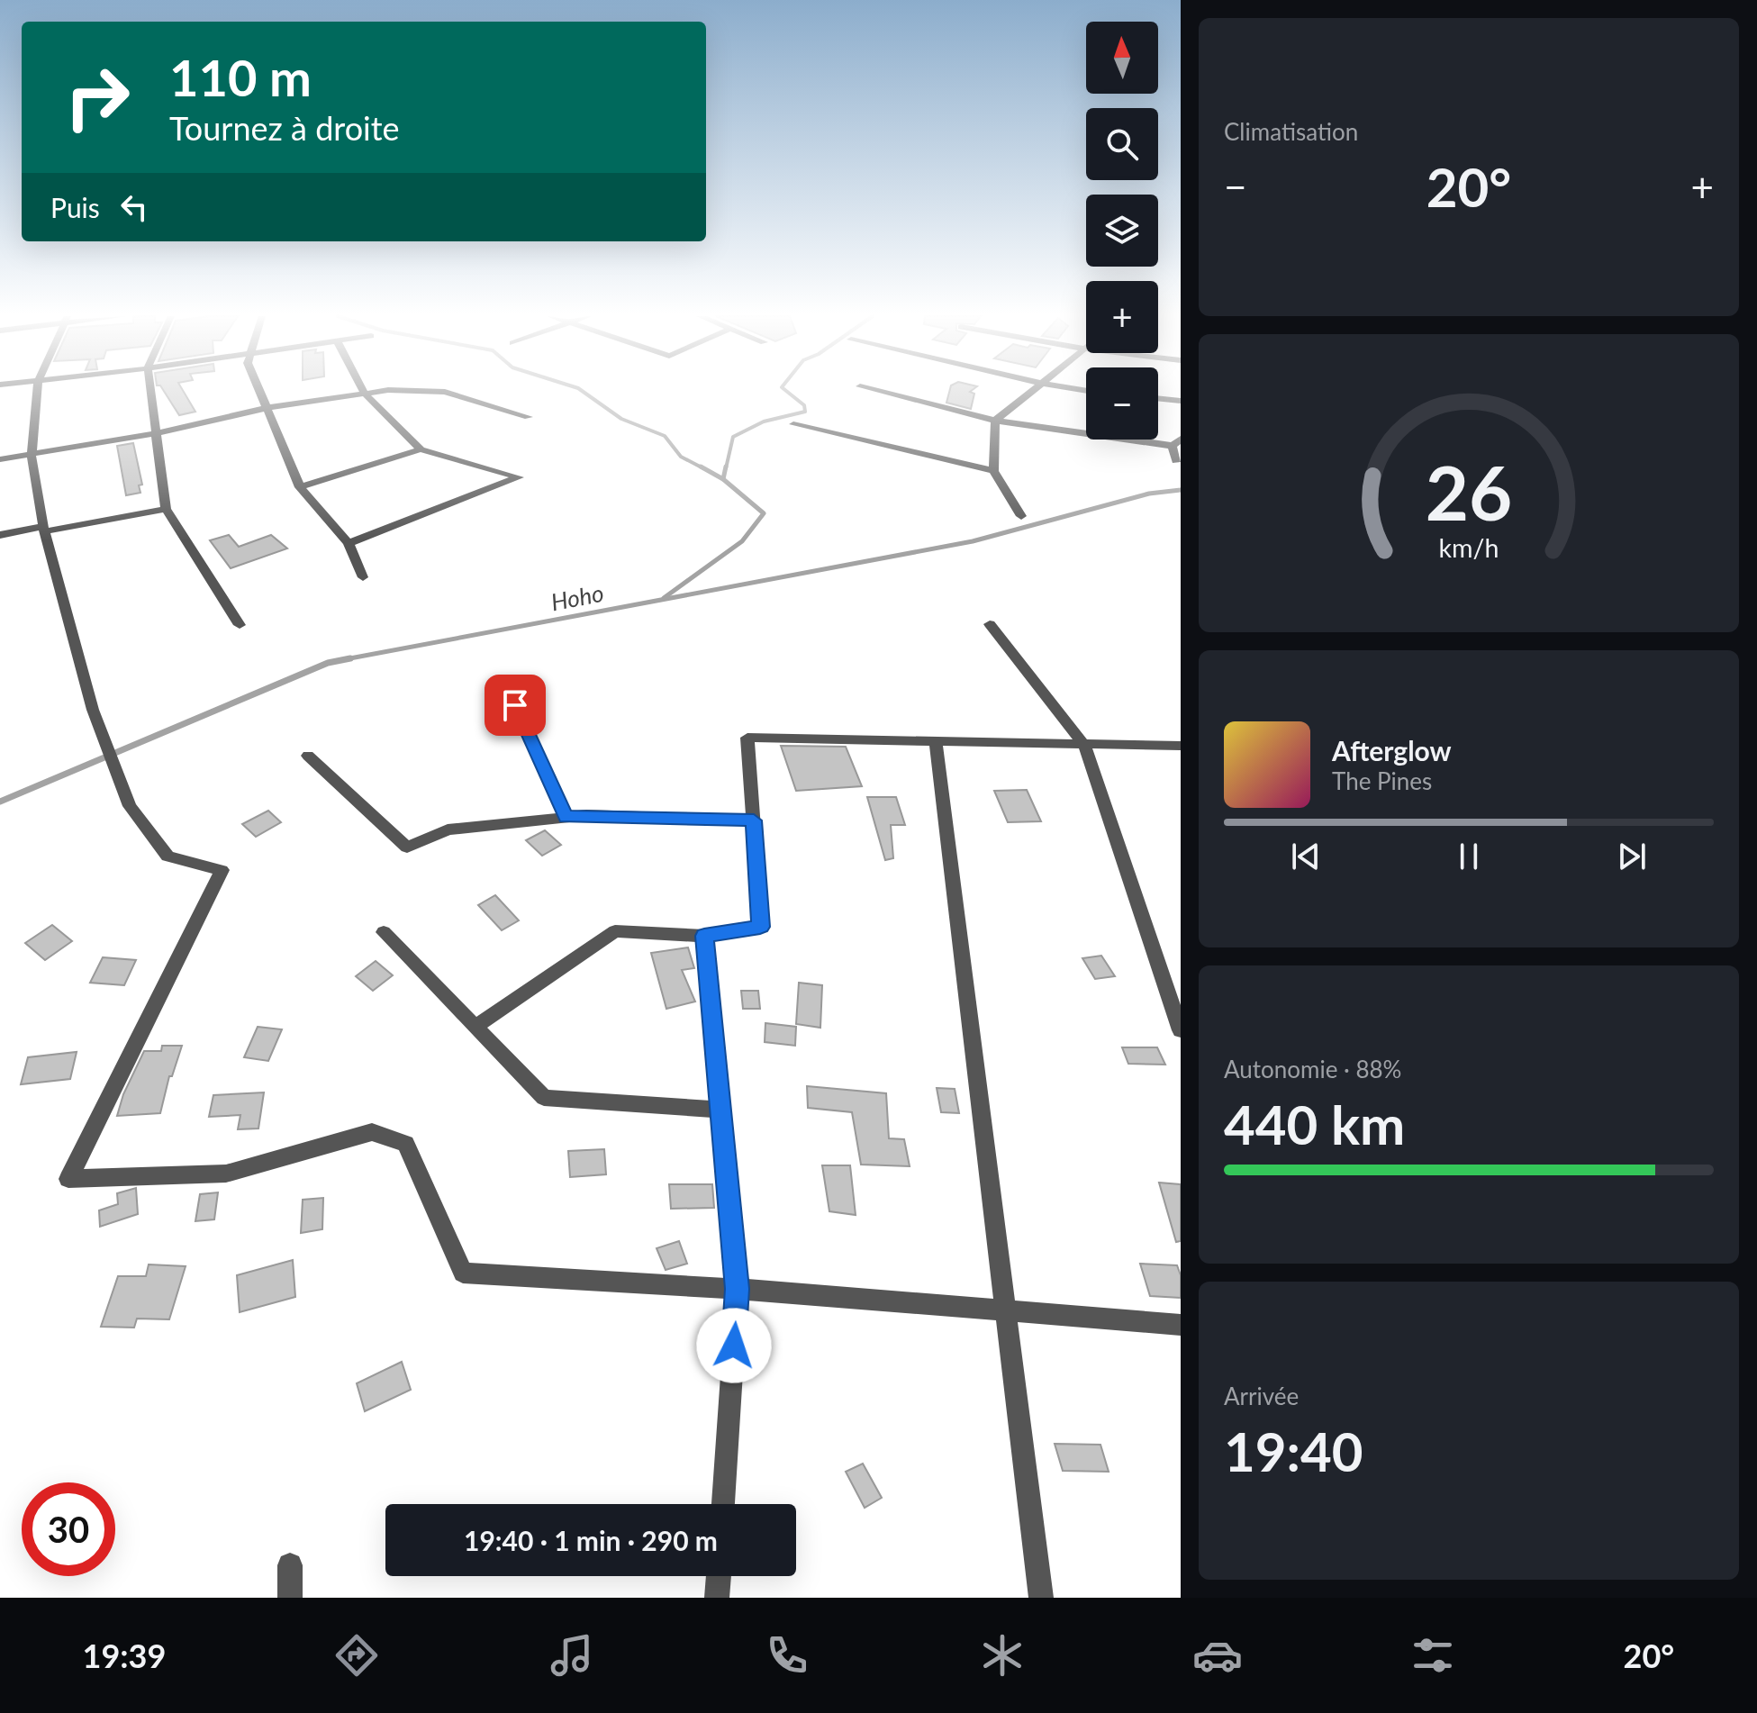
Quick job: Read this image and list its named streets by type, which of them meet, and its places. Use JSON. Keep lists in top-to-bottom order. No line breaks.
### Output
{"water":["Hoho"],"north":"top","page":{"tile":["Climatisation",["Autonomie · 88%","440 km"],["Arrivée","19:40"]],"map_buttons":["+","−"],"turn":["110 m","Tournez à droite"],"heat":["−","20°","+"],"then":"Puis","song":["Afterglow","The Pines"],"limit":"30","trip":"19:40 · 1 min · 290 m","tabs":["19:39","20°"],"gauge":["26","km/h"]}}
